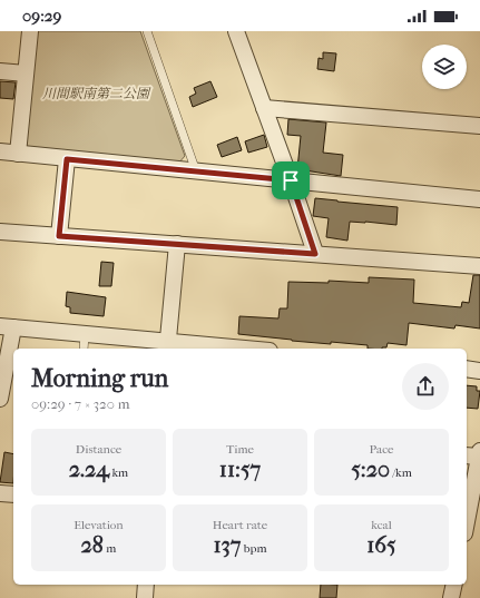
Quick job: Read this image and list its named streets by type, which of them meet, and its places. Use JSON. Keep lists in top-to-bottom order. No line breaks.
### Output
{"parks":["川間駅南第二公園"],"page":{"status":"09:29","heading":["Morning run","09:29 · 7 × 320 m"],"stats":[["Distance","2.24 km"],["Time","11:57"],["Pace","5:20 /km"],["Elevation","28 m"],["Heart rate","137 bpm"],["kcal","165"]]}}
